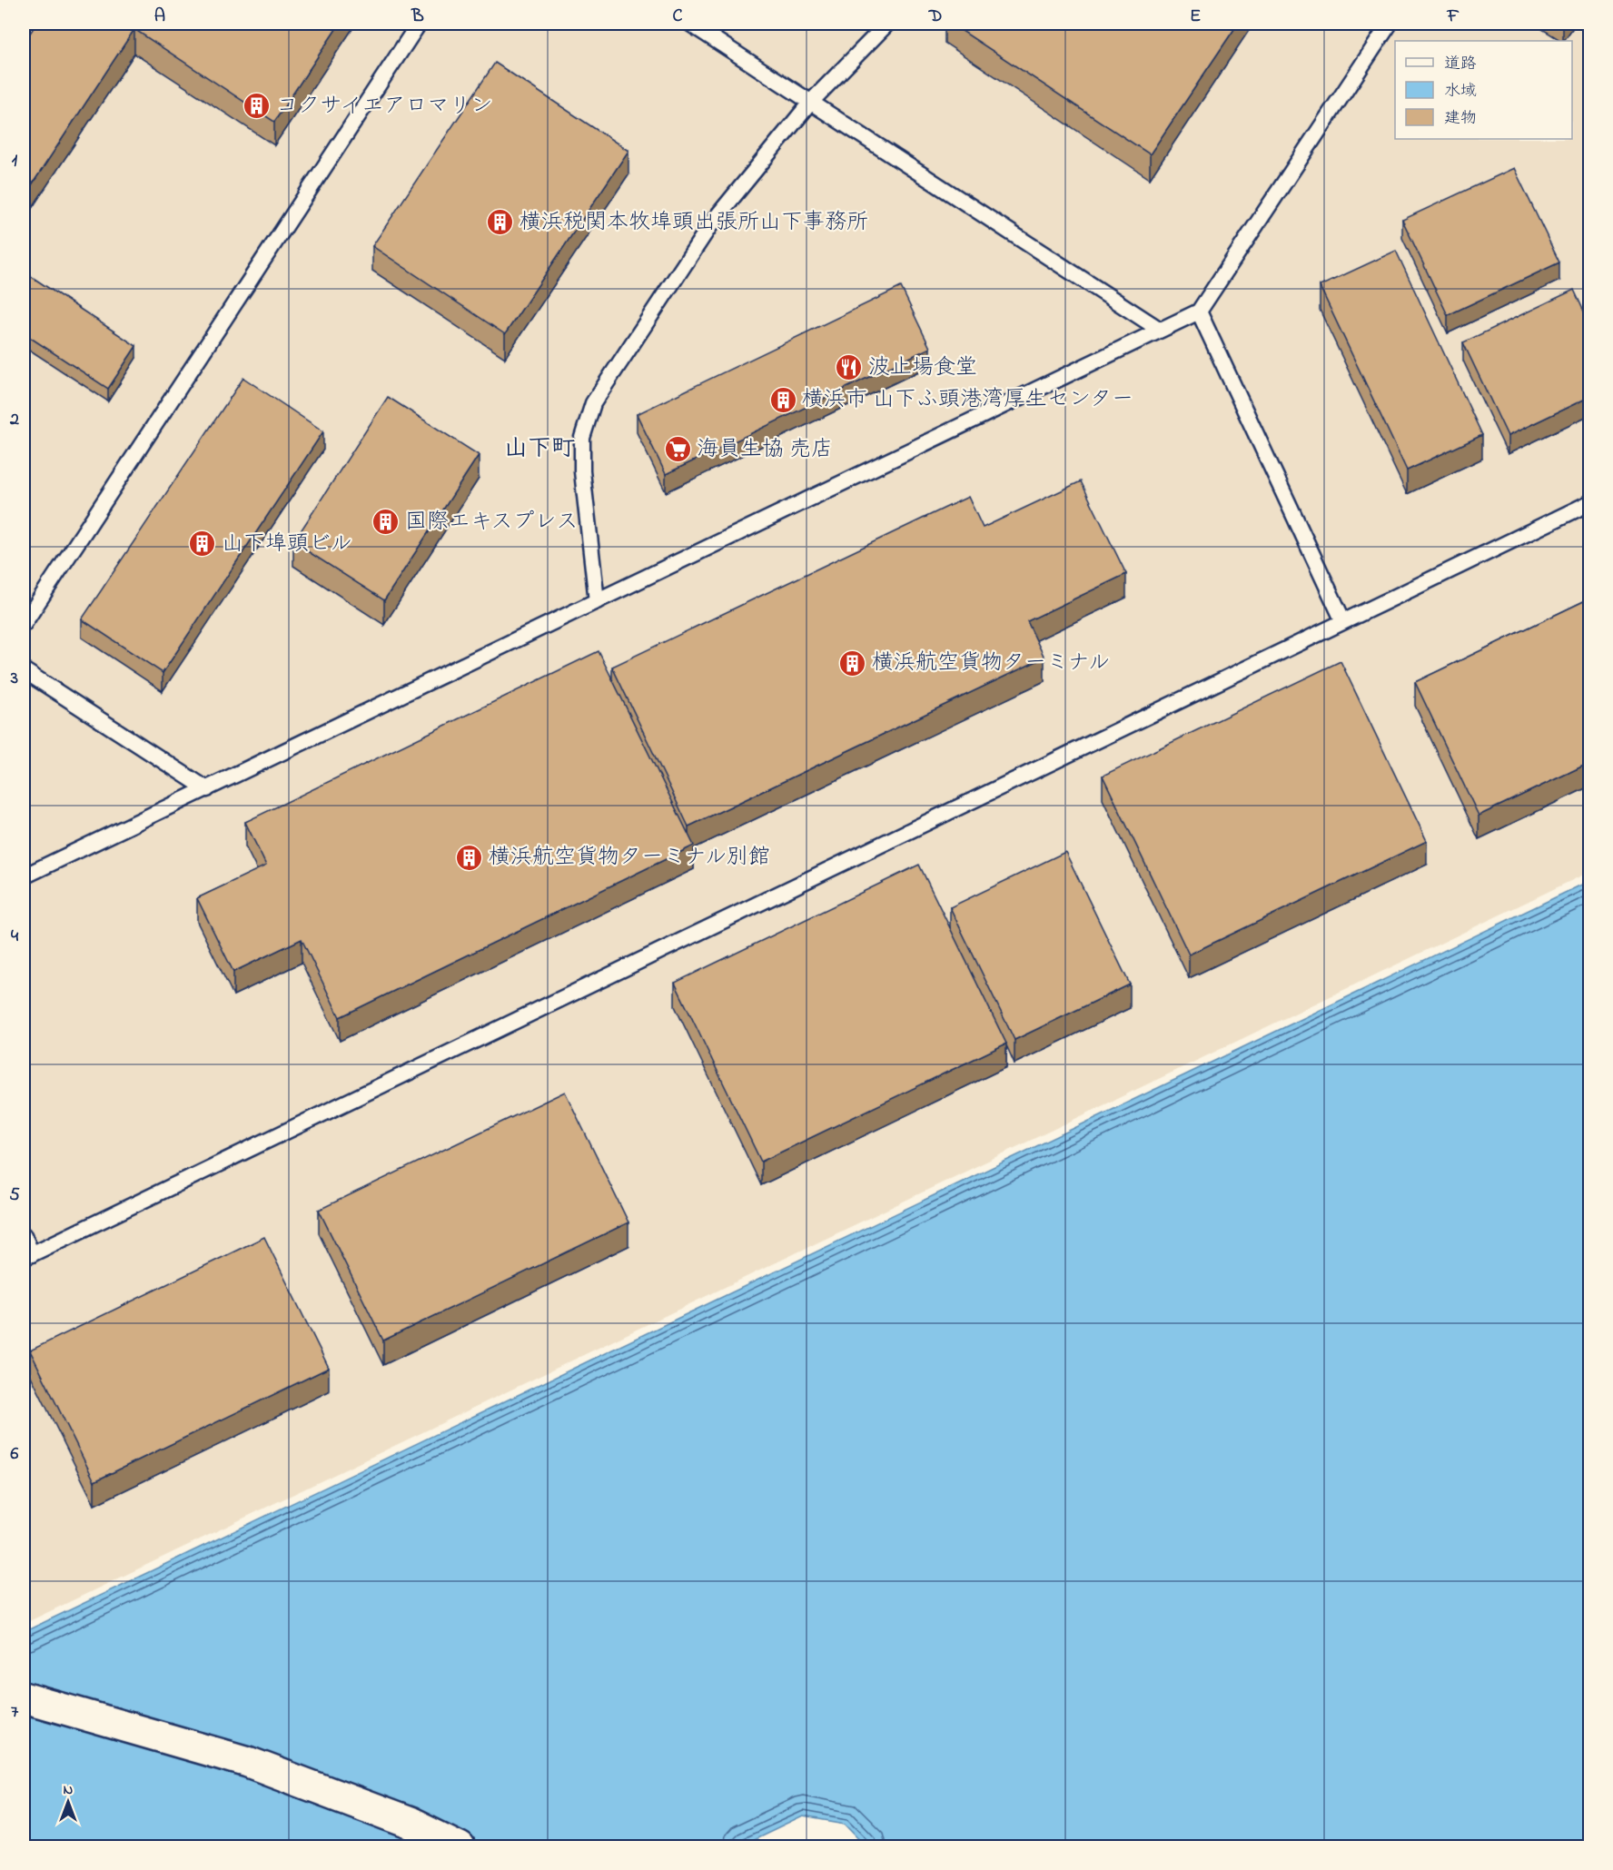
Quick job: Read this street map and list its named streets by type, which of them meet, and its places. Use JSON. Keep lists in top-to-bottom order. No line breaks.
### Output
{"districts":["山下町"],"places":{"building":["コクサイエアロマリン","横浜税関本牧埠頭出張所山下事務所","横浜市 山下ふ頭港湾厚生センター","国際エキスプレス","山下埠頭ビル","横浜航空貨物ターミナル","横浜航空貨物ターミナル別館"],"restaurant":["波止場食堂"],"supermarket":["海員生協 売店"]},"legend":["道路","水域","建物"],"north":"top","grid":{"columns":["A","B","C","D","E","F"],"rows":["1","2","3","4","5","6","7"]}}
